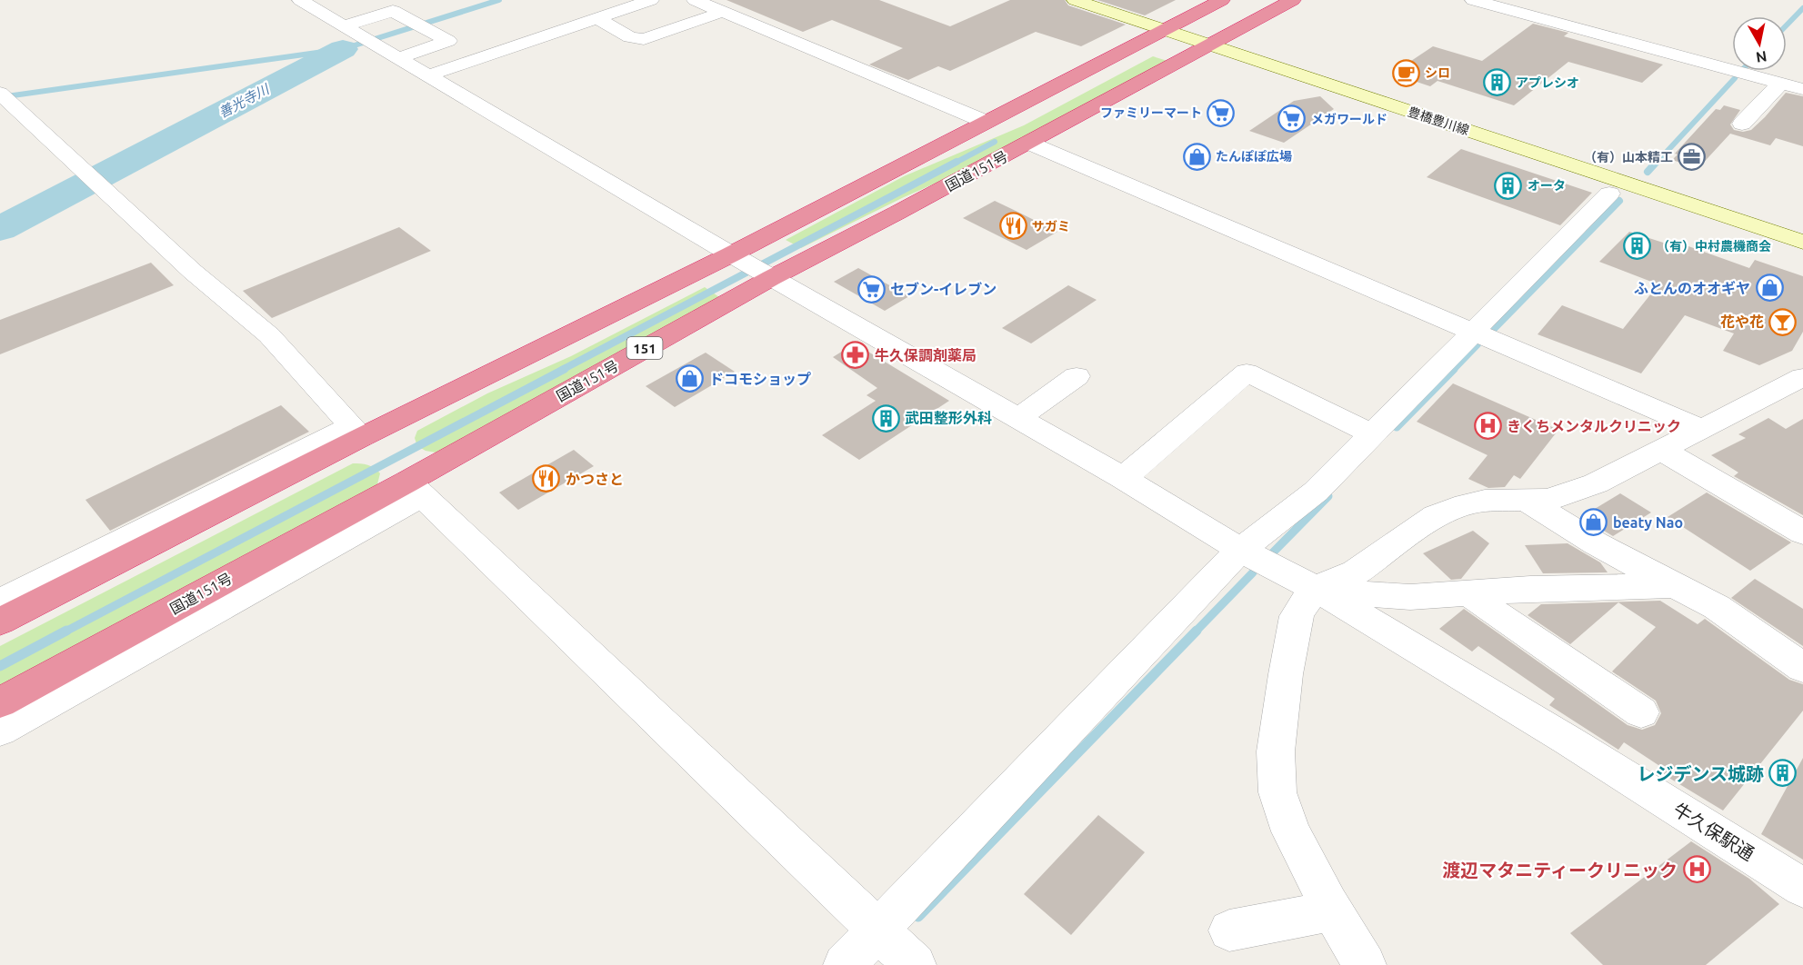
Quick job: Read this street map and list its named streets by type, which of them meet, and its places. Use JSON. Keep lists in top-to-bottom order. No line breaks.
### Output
{"streets":{"highway":["国道151号","151"],"main road":["豊橋豊川線"],"street":["牛久保駅通"]},"crossings":[["豊橋豊川線","国道151号"],["国道151号","牛久保駅通"]],"water":["善光寺川"],"places":{"cafe":["シロ"],"building":["アプレシオ","オータ","（有）中村農機商会","武田整形外科","レジデンス城跡"],"supermarket":["ファミリーマート","メガワールド","セブン-イレブン"],"shop":["たんぽぽ広場","ふとんのオオギヤ","ドコモショップ","beaty Nao"],"office":["（有）山本精工"],"restaurant":["サガミ","かつさと"],"bar":["花や花"],"pharmacy":["牛久保調剤薬局"],"hospital":["きくちメンタルクリニック","渡辺マタニティークリニック"]},"north":"bottom"}
